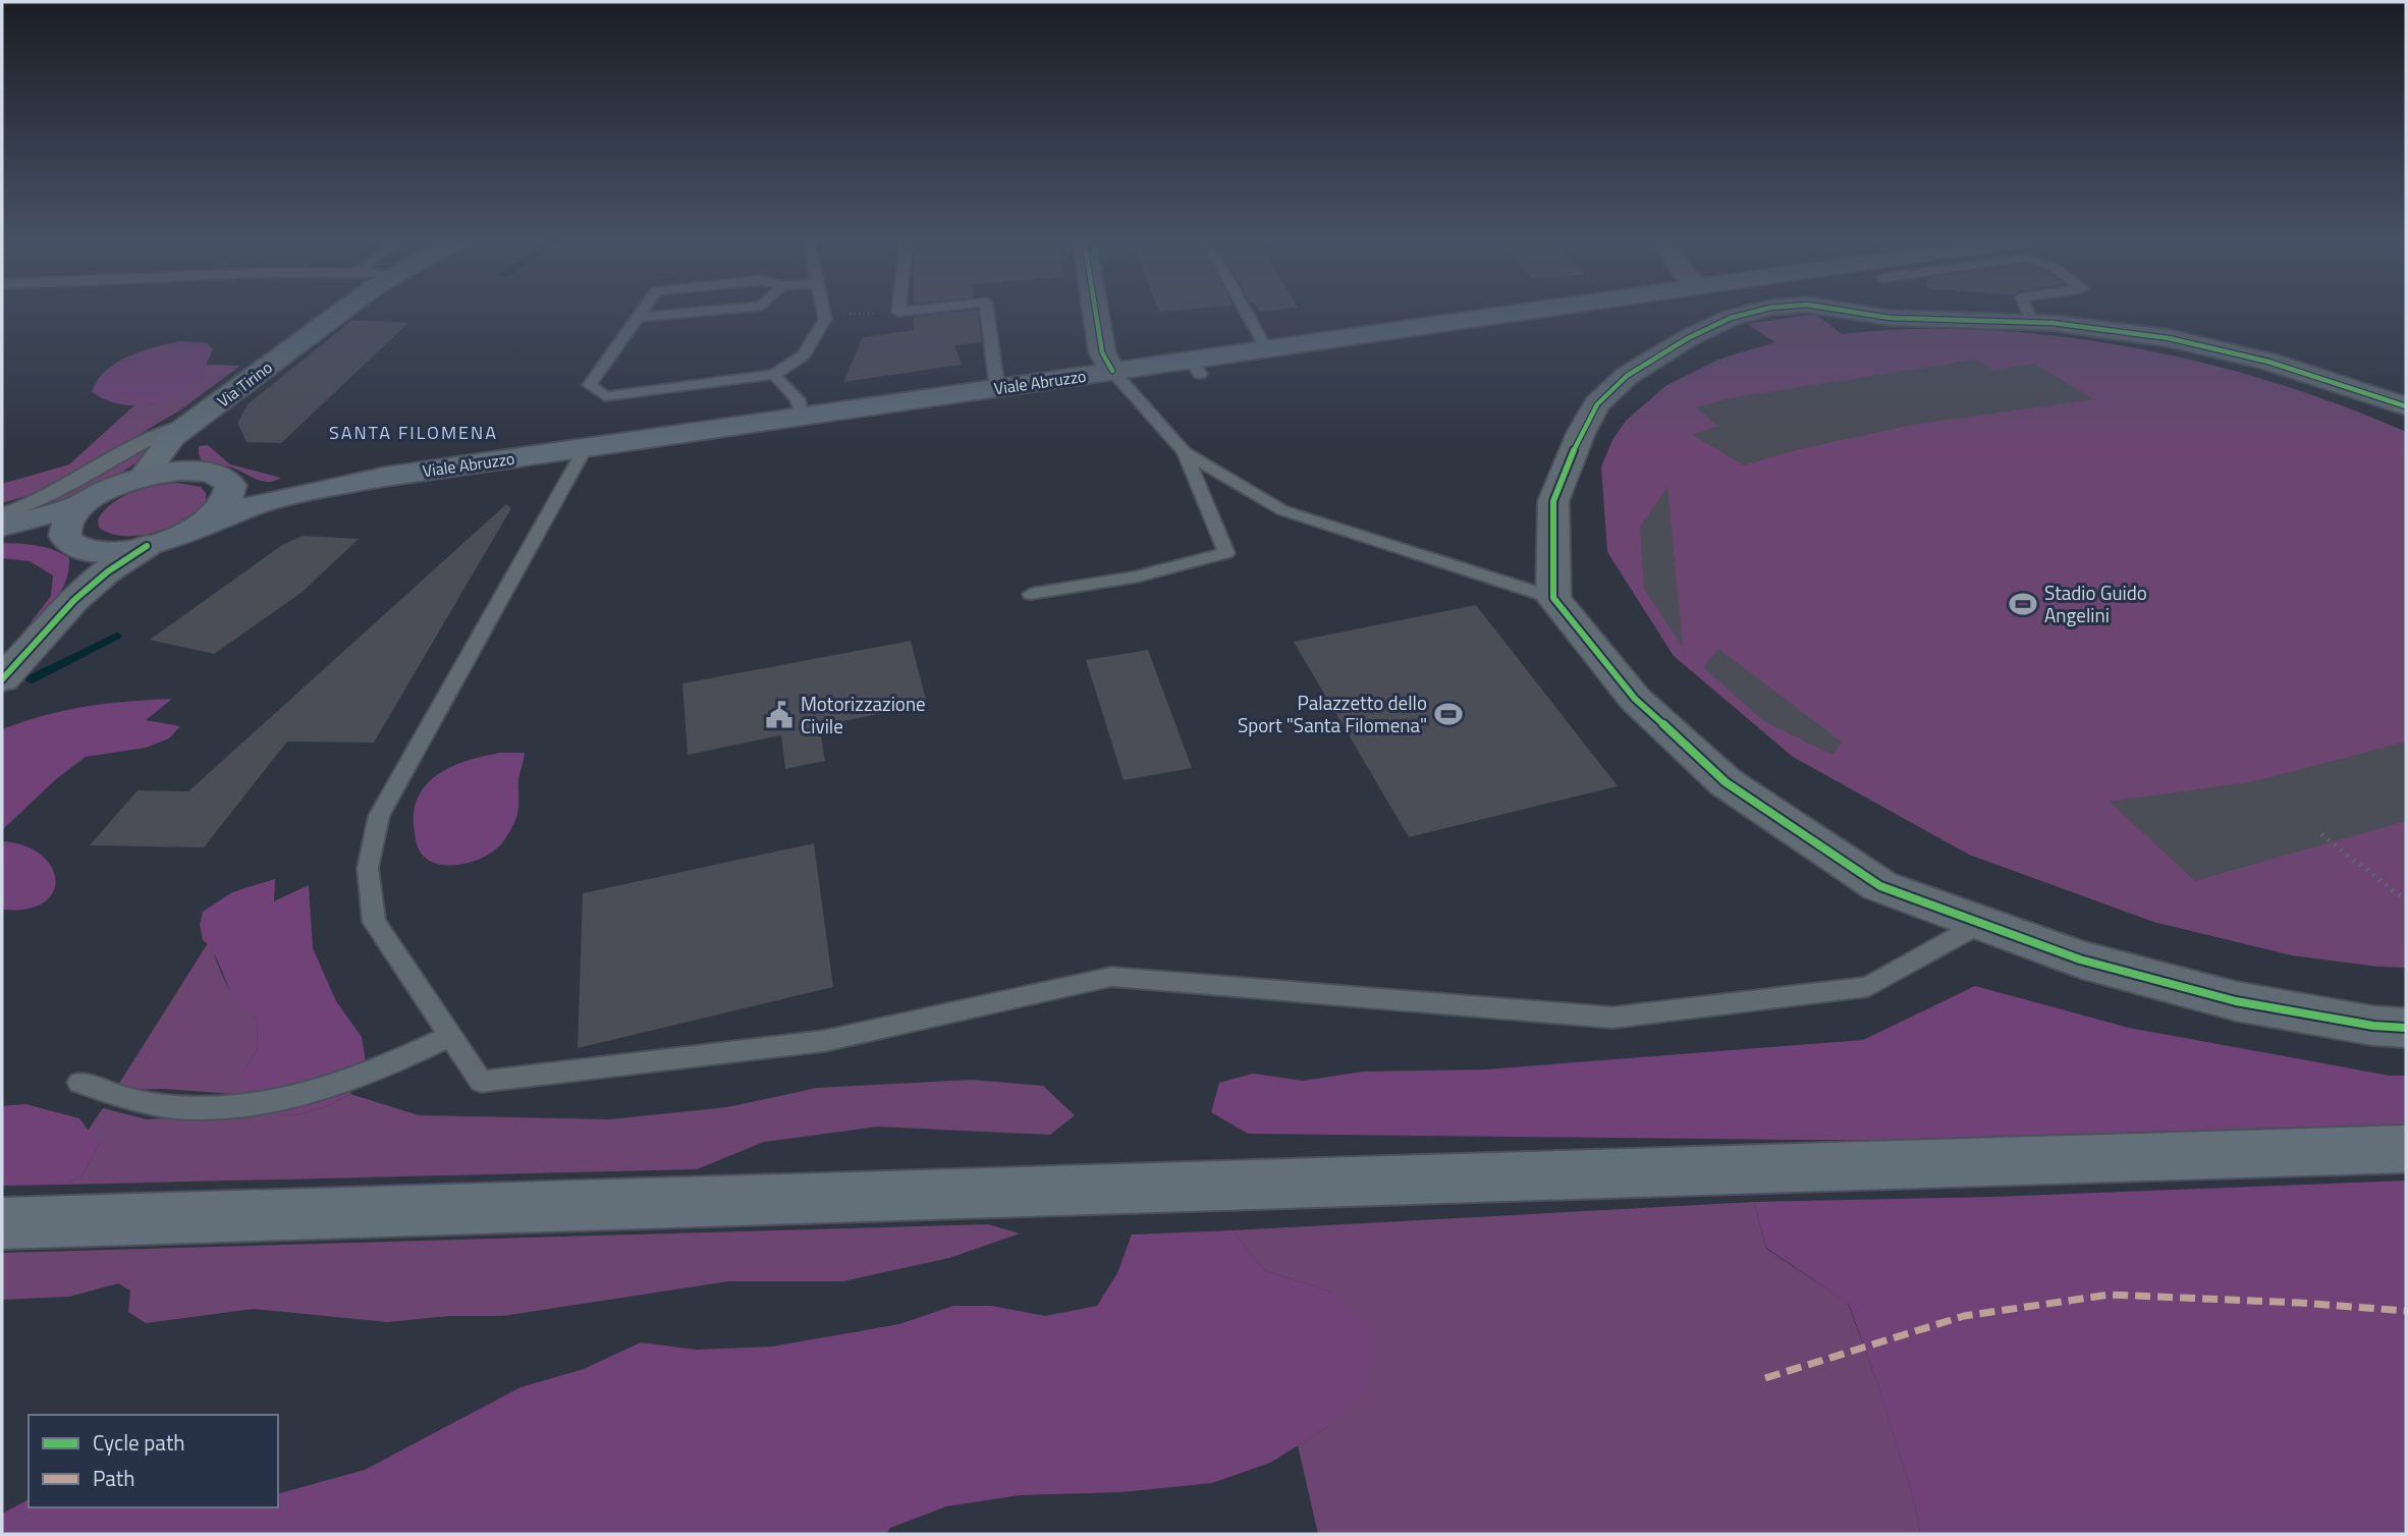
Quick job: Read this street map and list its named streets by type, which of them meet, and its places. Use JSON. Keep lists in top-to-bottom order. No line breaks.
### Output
{"streets":{"main road":["Viale Abruzzo","Via Tirino"]},"crossings":[["Viale Abruzzo","Via Tirino"]],"districts":["SANTA FILOMENA"],"places":{"sports":["Stadio Guido Angelini","Palazzetto dello Sport \"Santa Filomena\""],"public building":["Motorizzazione Civile"]},"legend":["Cycle path","Path"]}
